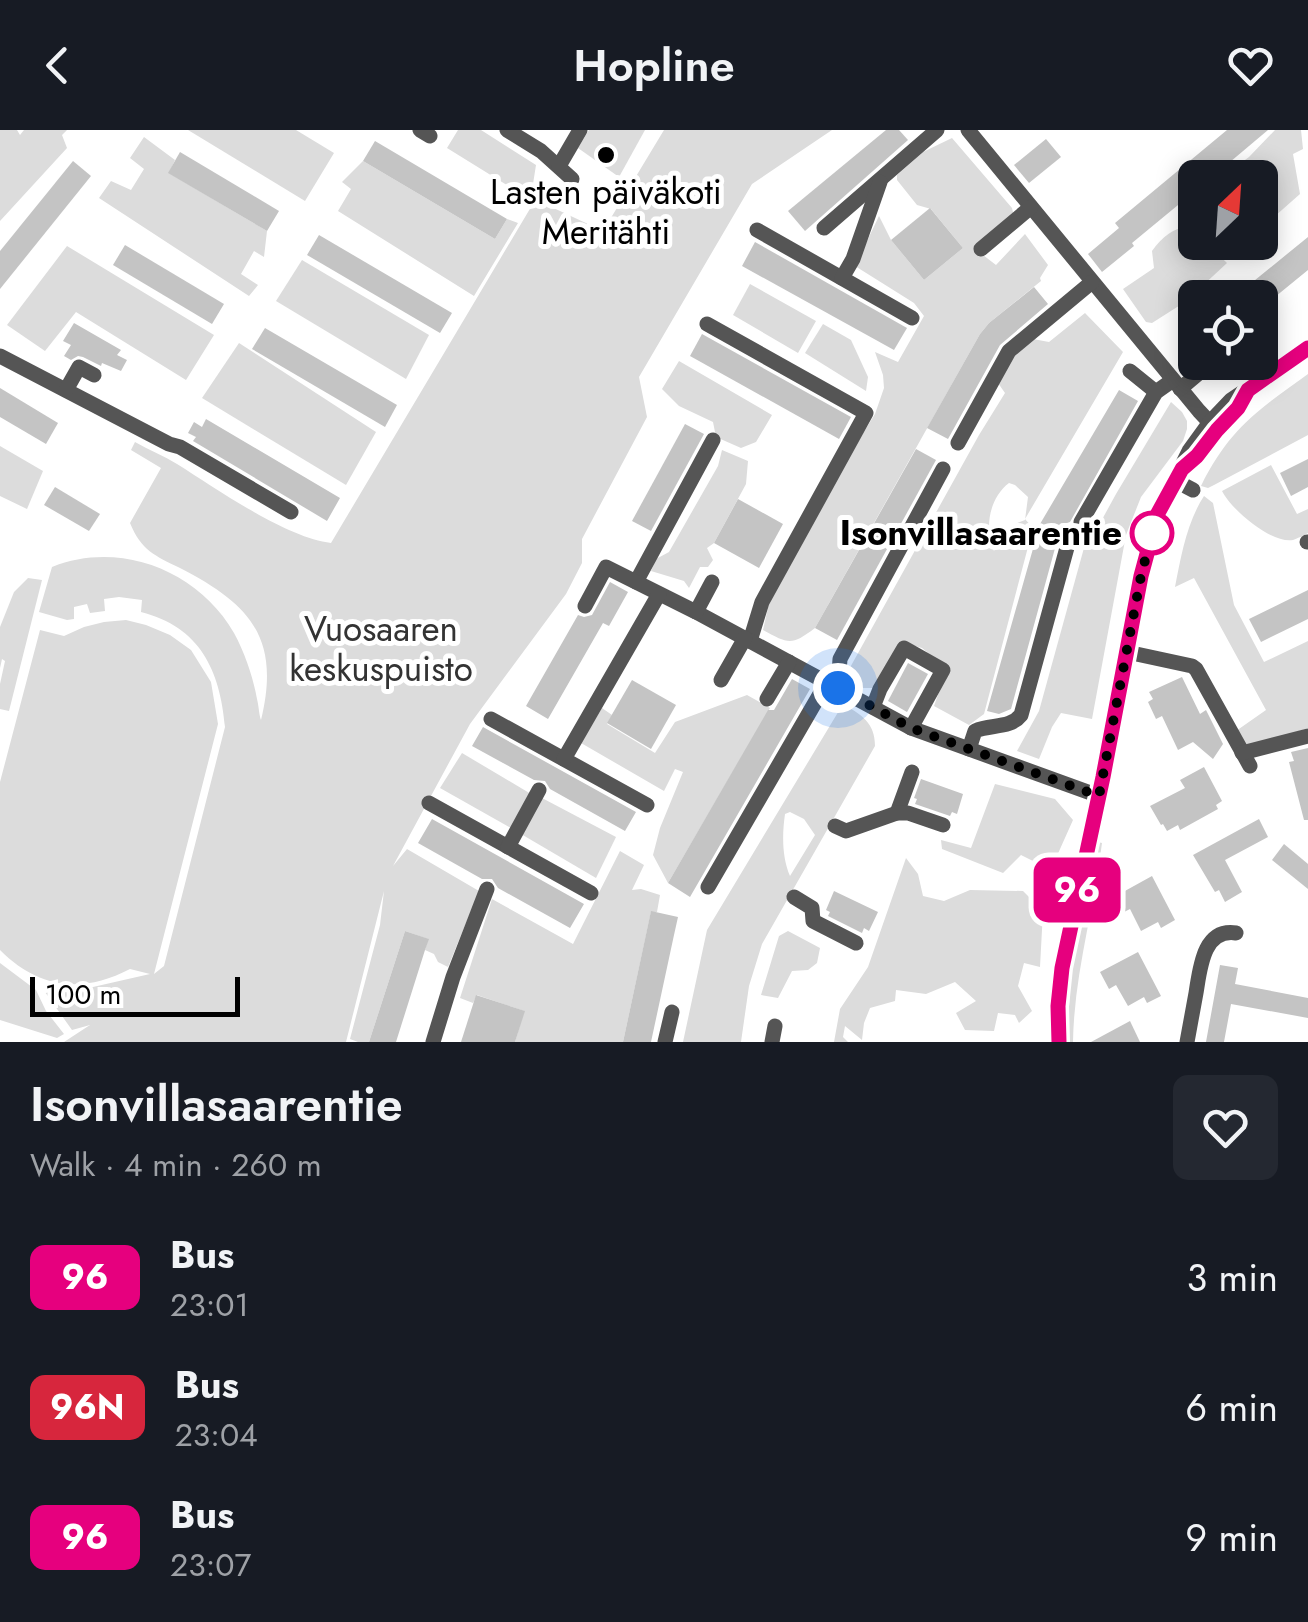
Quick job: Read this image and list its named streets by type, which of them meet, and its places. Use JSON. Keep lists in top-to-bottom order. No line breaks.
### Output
{"parks":["Vuosaaren keskuspuisto"],"places":["Lasten päiväkoti Meritähti","Isonvillasaarentie"],"lines":["bus line 96"],"scale_bar":"100 m","north":"top right","page":{"header":"Hopline","on_map":"96","scale":"100 m","heading":["Isonvillasaarentie","Walk · 4 min · 260 m"],"list":[{"mark":"96","name":"Bus","note":"23:01","value":"3 min"},{"mark":"96N","name":"Bus","note":"23:04","value":"6 min"},{"mark":"96","name":"Bus","note":"23:07","value":"9 min"}]}}
